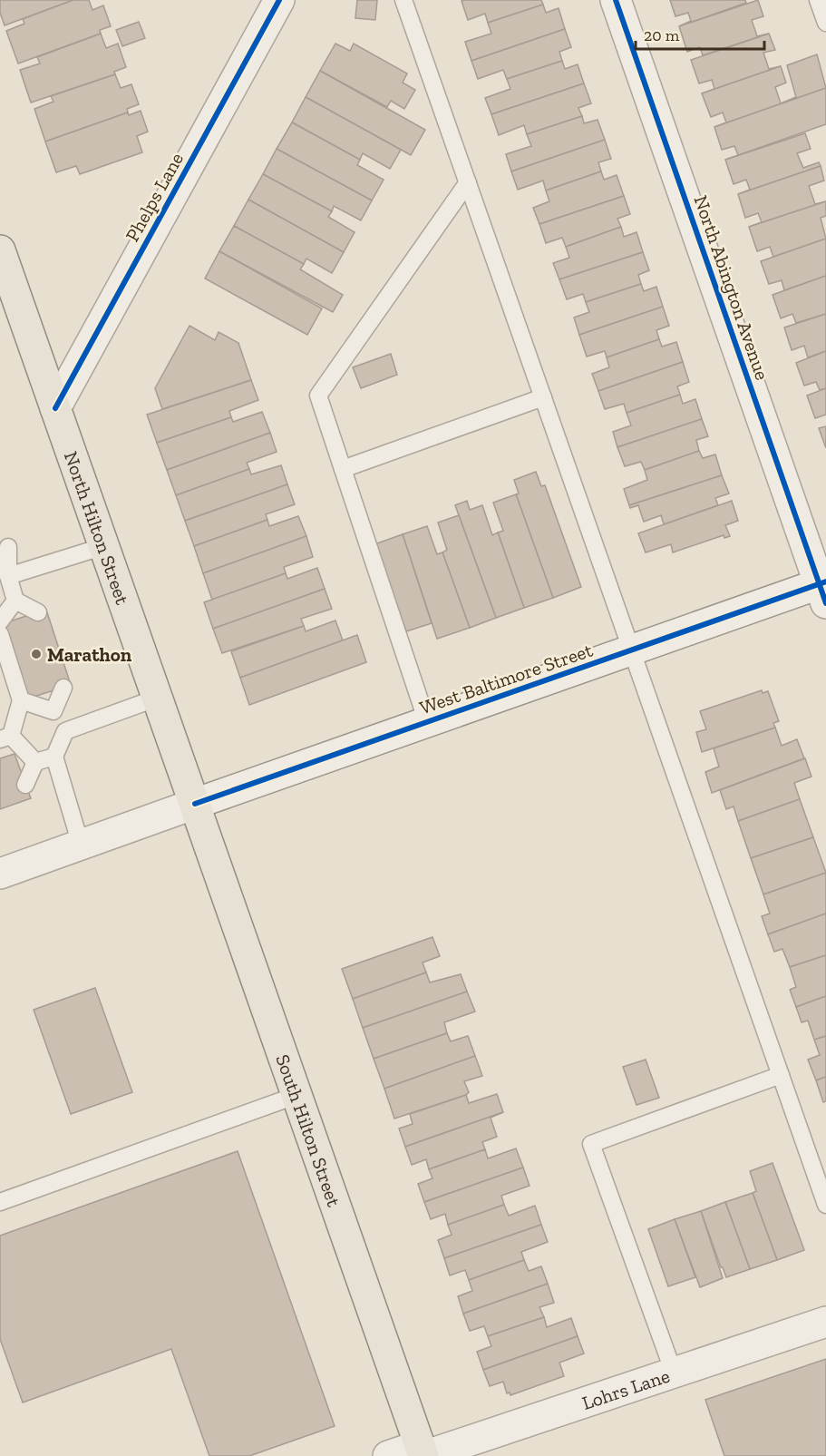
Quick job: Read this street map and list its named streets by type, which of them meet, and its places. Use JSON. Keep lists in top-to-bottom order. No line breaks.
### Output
{"streets":{"main road":["North Hilton Street","South Hilton Street"],"street":["Phelps Lane","North Abington Avenue","West Baltimore Street","Lohrs Lane"]},"crossings":[["Phelps Lane","North Hilton Street"],["North Abington Avenue","West Baltimore Street"],["North Hilton Street","West Baltimore Street"],["North Hilton Street","South Hilton Street"],["West Baltimore Street","South Hilton Street"],["South Hilton Street","Lohrs Lane"]],"places":["Marathon"],"scale_bar":"20 m"}
